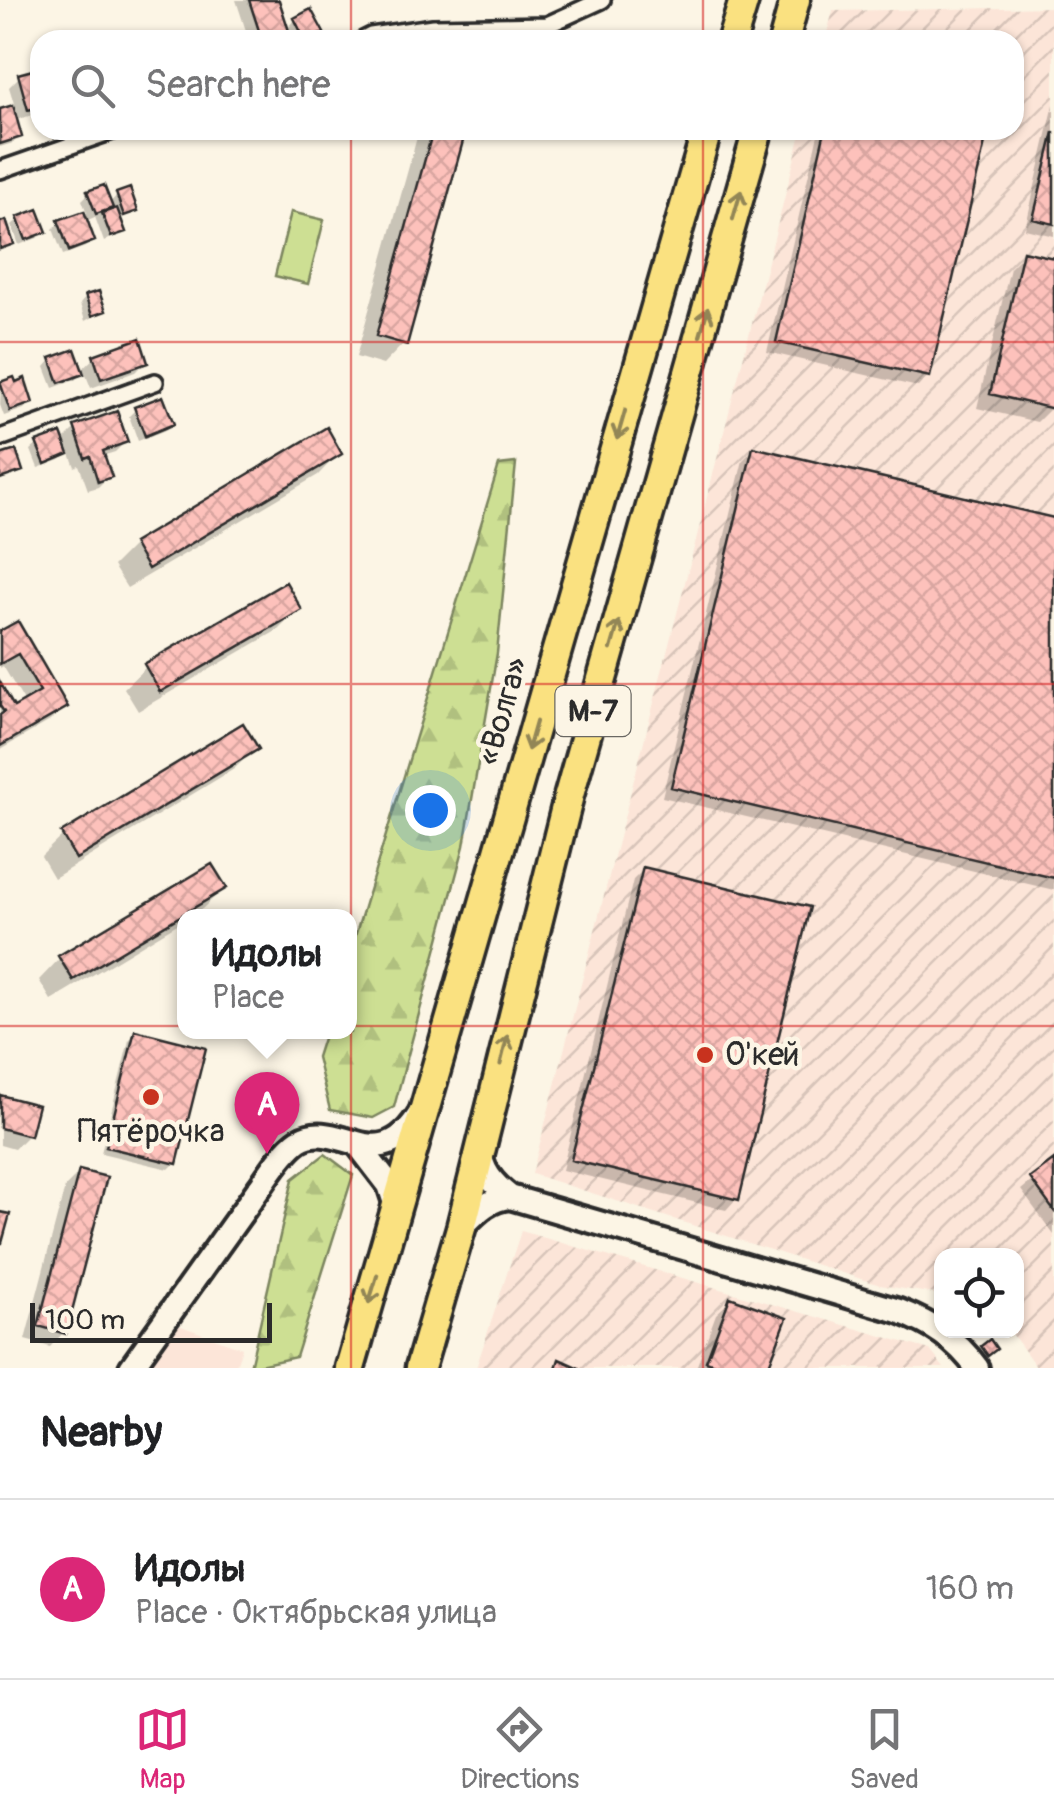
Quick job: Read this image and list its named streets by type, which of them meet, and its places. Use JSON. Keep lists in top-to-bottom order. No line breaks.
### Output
{"streets":{"highway":["«Волга»","М-7"]},"places":["О'кей","Пятёрочка"],"scale_bar":"100 m","page":{"search":"Search here","popup":["Идолы","Place"],"pins":"A","scale":"100 m","heading":"Nearby","list":[{"mark":"A","name":"Идолы","note":"Place · Октябрьская улица","value":"160 m"}],"nav":["Map","Directions","Saved"]}}
